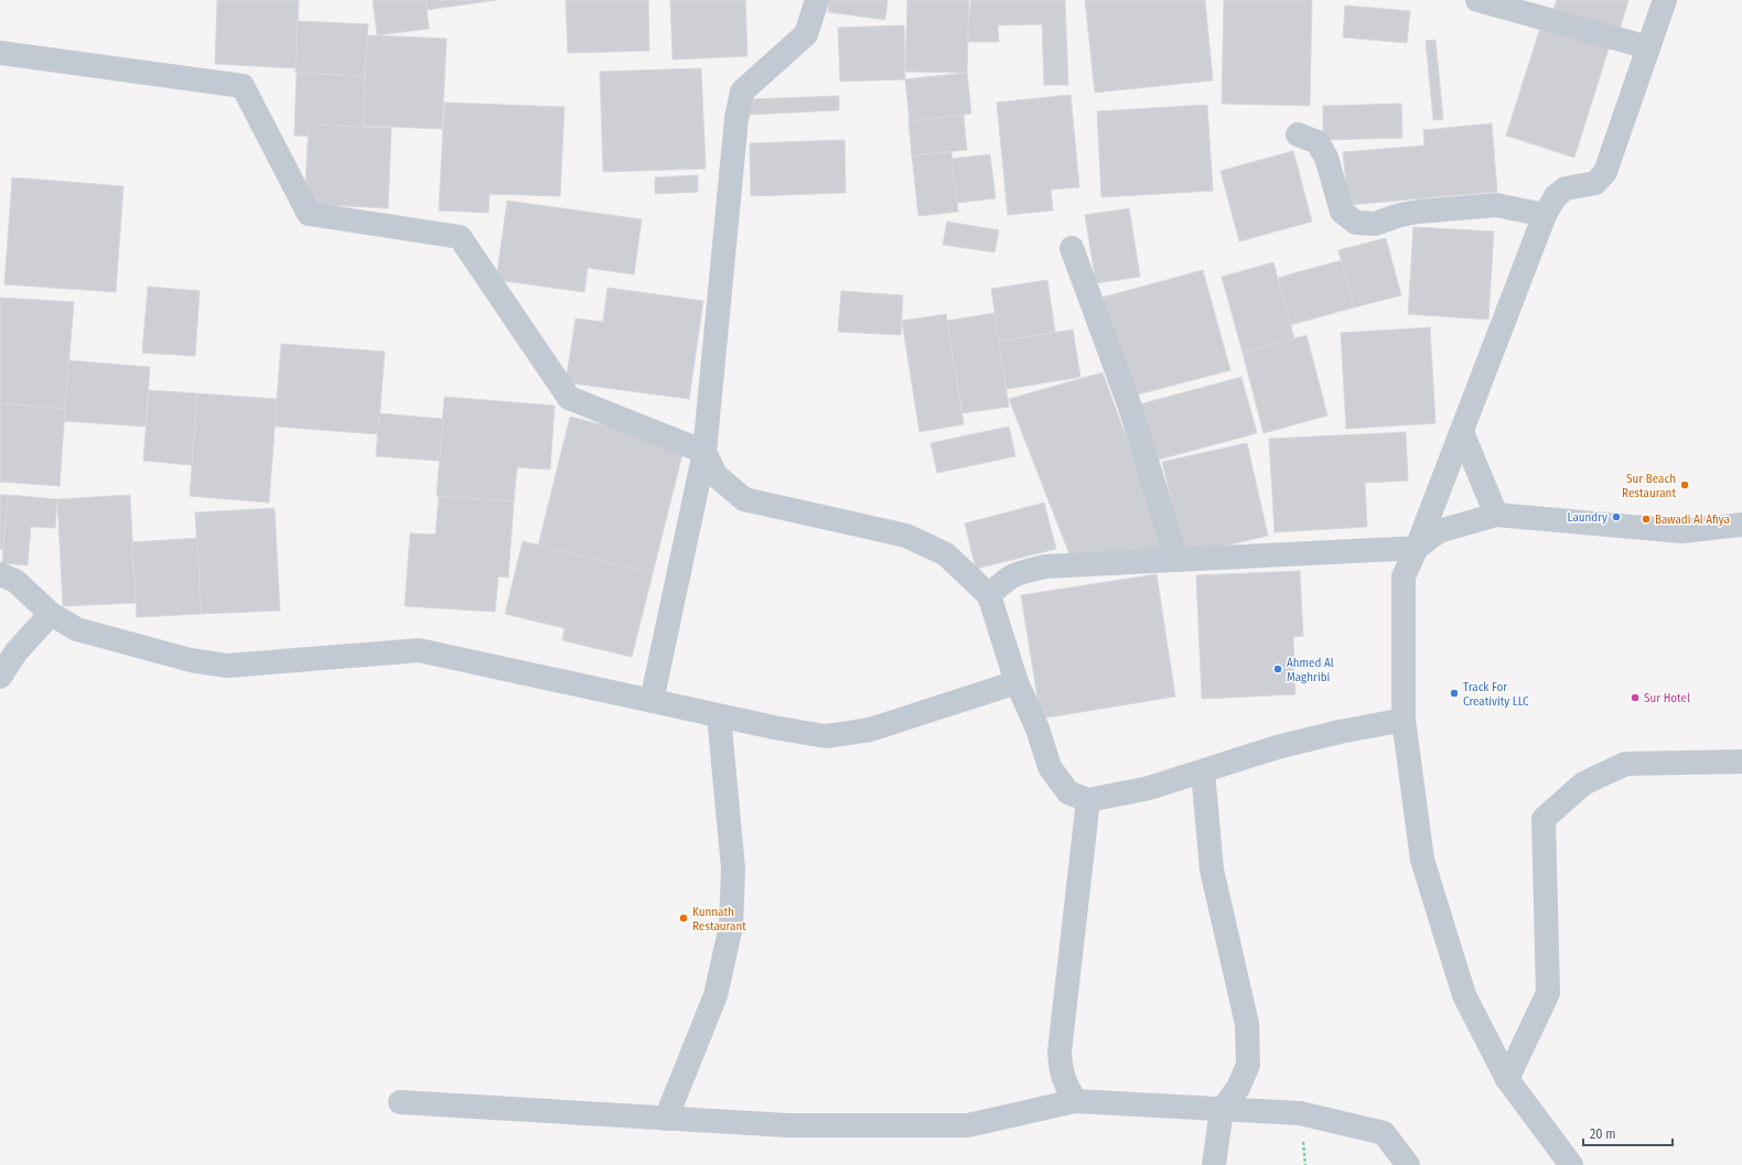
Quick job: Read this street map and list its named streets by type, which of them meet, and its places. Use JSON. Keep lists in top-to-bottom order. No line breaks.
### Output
{"places":["Sur Beach Restaurant","Laundry","Bawadi Al Afiya","Ahmed Al Maghribi","Track For Creativity LLC","Sur Hotel","Kunnath Restaurant"],"scale_bar":"20 m"}
